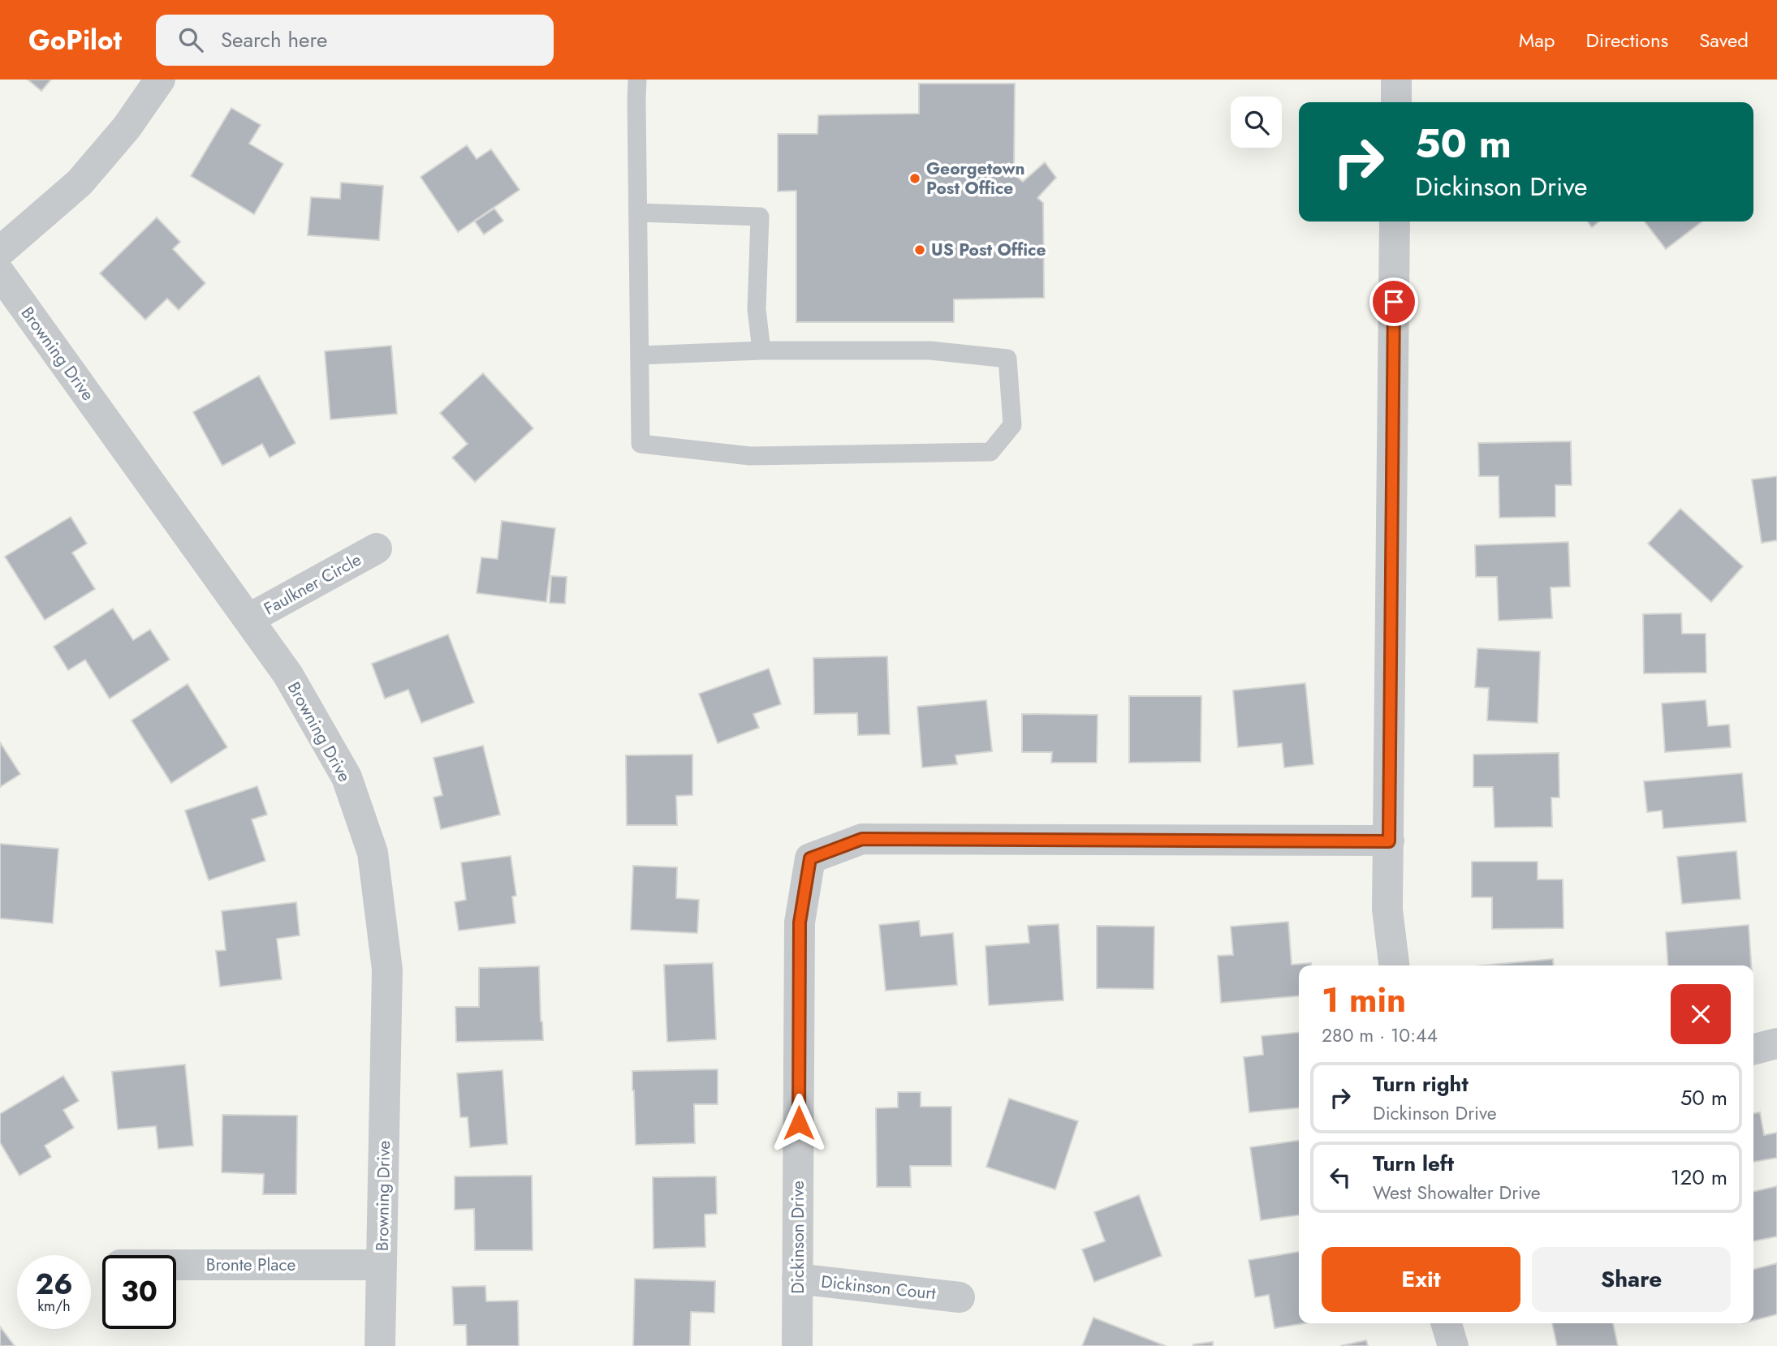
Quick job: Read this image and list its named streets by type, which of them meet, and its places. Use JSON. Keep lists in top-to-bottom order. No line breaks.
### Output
{"streets":{"street":["Browning Drive","Faulkner Circle","Dickinson Drive","Bronte Place","Dickinson Court"]},"crossings":[["Browning Drive","Faulkner Circle"],["Browning Drive","Bronte Place"],["Dickinson Drive","Dickinson Court"]],"places":["Georgetown Post Office","US Post Office"],"page":{"header":"GoPilot","search":"Search here","nav":["Map","Directions","Saved"],"turn":["50 m","Dickinson Drive"],"heading":["1 min","280 m · 10:44"],"list":[{"name":"Turn right","note":"Dickinson Drive","value":"50 m"},{"name":"Turn left","note":"West Showalter Drive","value":"120 m"}],"buttons":["Exit","Share"],"speed":"26 km/h","limit":"30"}}
